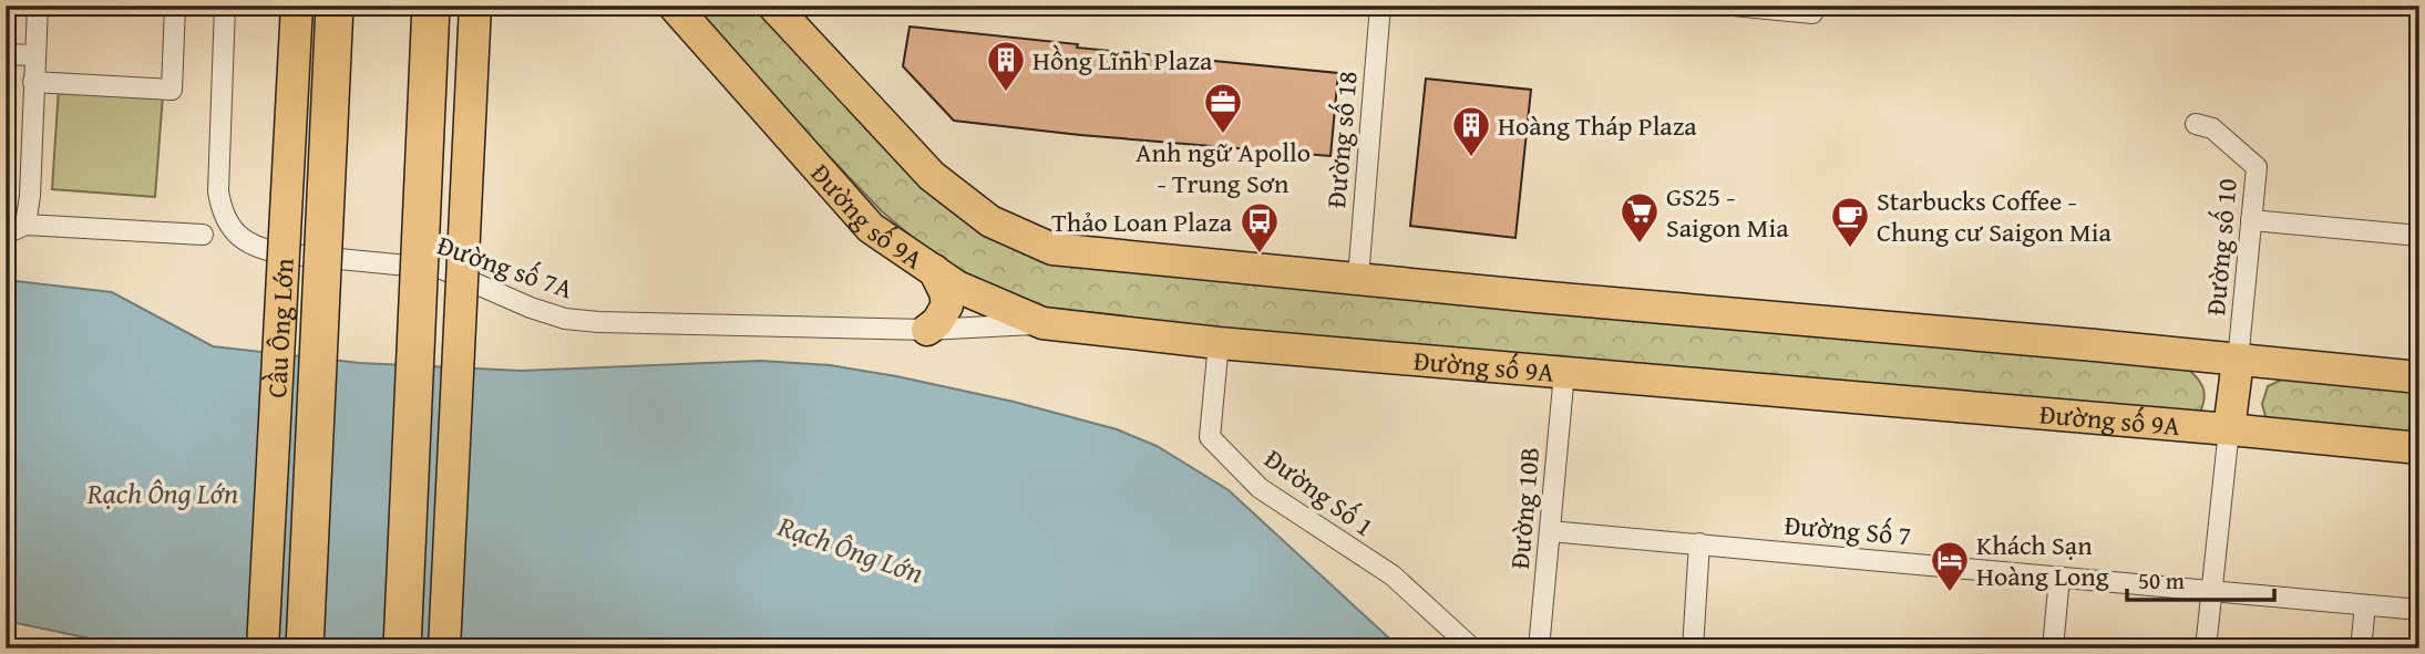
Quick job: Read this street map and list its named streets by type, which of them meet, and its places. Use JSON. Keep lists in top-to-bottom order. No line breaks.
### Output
{"streets":{"highway":["Cầu Ông Lớn"],"main road":["Đường số 9A"],"street":["Đường số 18","Đường số 10","Đường số 7A","Đường Số 1","Đường 10B","Đường Số 7"]},"crossings":[["Đường số 9A","Đường số 7A"],["Đường số 9A","Đường Số 1"],["Đường số 9A","Đường 10B"],["Đường 10B","Đường Số 7"]],"water":["Rạch Ông Lớn"],"places":{"building":["Hồng Lĩnh Plaza","Hoàng Tháp Plaza"],"office":["Anh ngữ Apollo - Trung Sơn"],"supermarket":["GS25 - Saigon Mia"],"cafe":["Starbucks Coffee - Chung cư Saigon Mia"],"bus stop":["Thảo Loan Plaza"],"hotel":["Khách Sạn Hoàng Long"]},"scale_bar":"50 m"}
